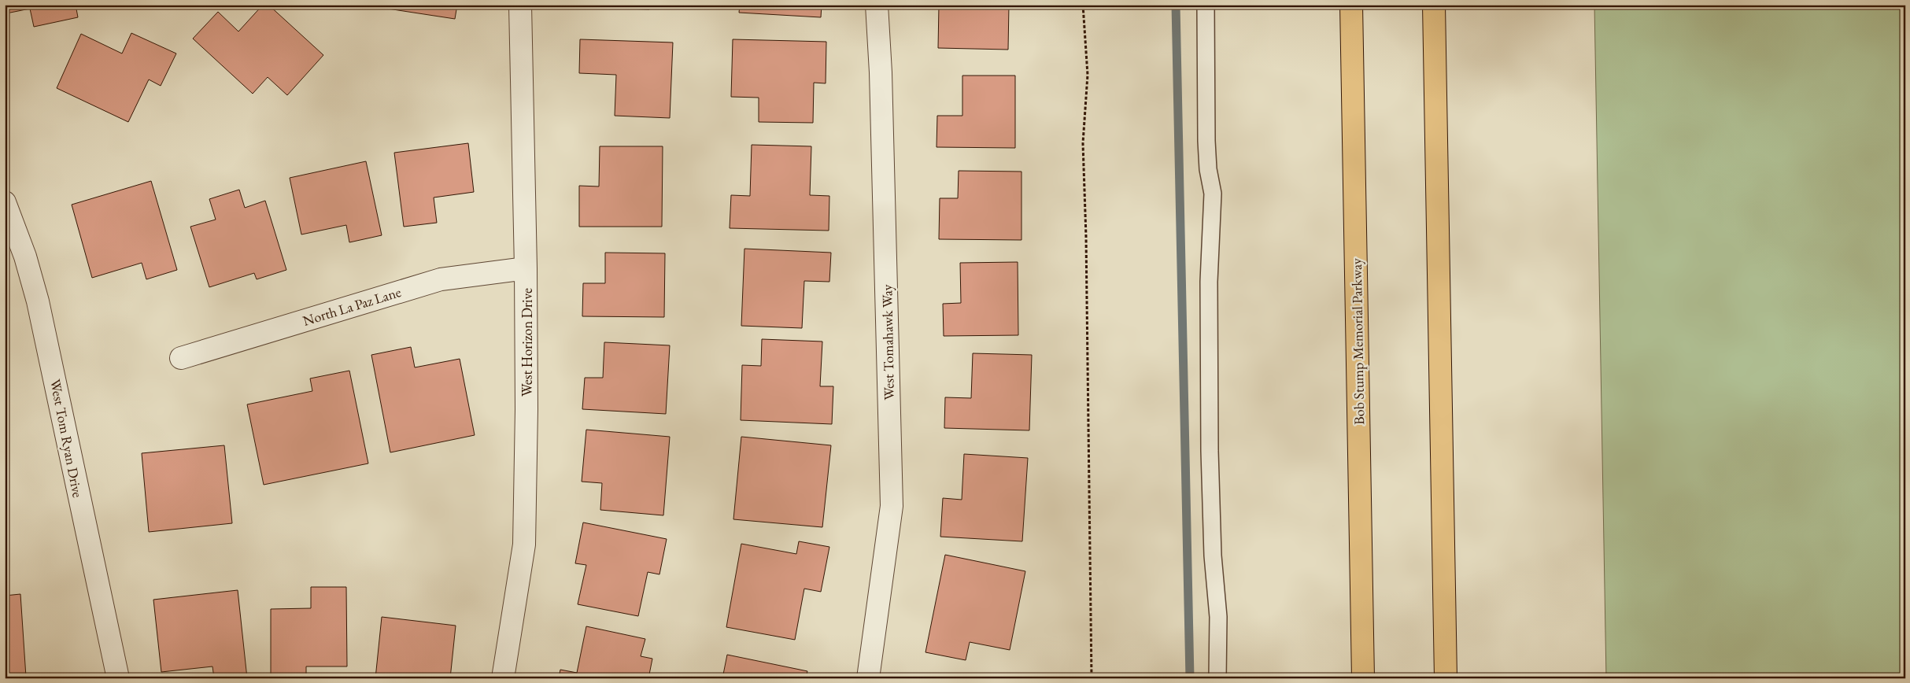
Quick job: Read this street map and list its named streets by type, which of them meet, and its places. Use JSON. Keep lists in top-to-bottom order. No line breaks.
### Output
{"streets":{"highway":["Bob Stump Memorial Parkway"],"street":["North La Paz Lane","West Horizon Drive","West Tomahawk Way","West Tom Ryan Drive"]},"crossings":[["North La Paz Lane","West Horizon Drive"]]}
